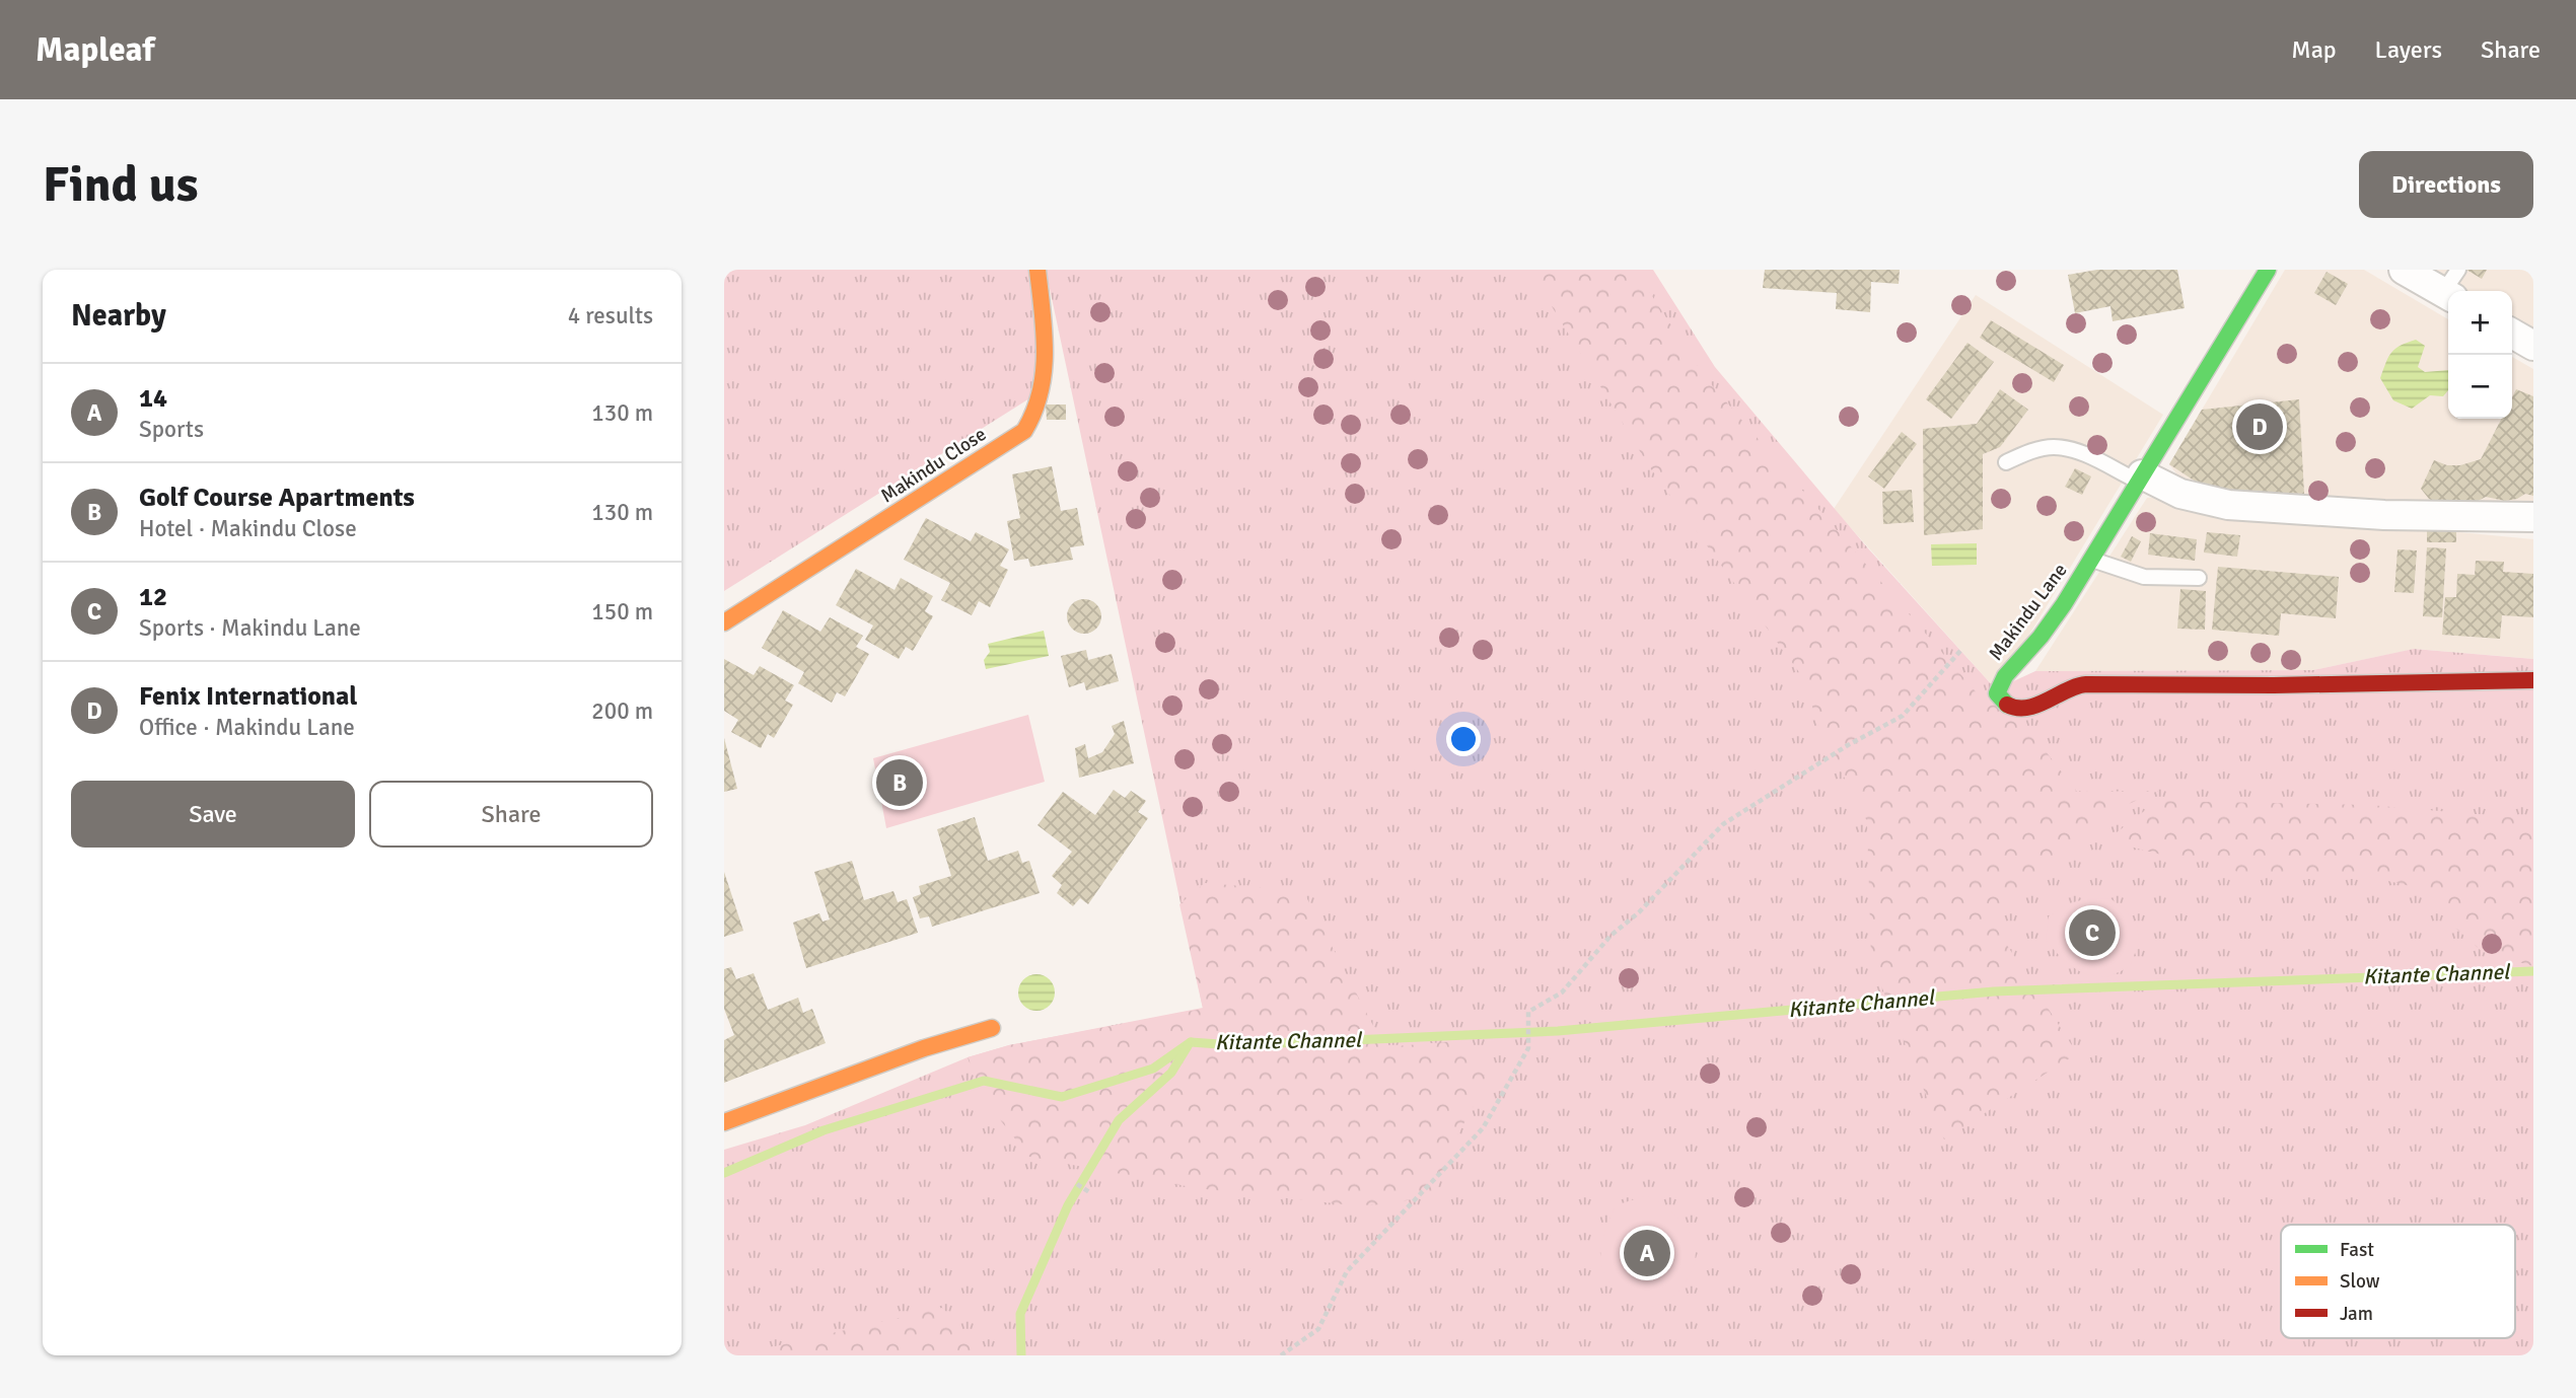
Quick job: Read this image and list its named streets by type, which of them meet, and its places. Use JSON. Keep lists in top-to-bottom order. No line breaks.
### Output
{"streets":{"street":["Makindu Close","Makindu Lane"]},"water":["Kitante Channel"],"legend":["Fast","Slow","Jam"],"page":{"header":"Mapleaf","nav":["Map","Layers","Share"],"buttons":["Directions",["Save","Share"]],"title":"Find us","heading":["Nearby","4 results"],"map_buttons":["+","−"],"list":[{"mark":"A","name":"14","note":"Sports","value":"130 m"},{"mark":"B","name":"Golf Course Apartments","note":"Hotel · Makindu Close","value":"130 m"},{"mark":"C","name":"12","note":"Sports · Makindu Lane","value":"150 m"},{"mark":"D","name":"Fenix International","note":"Office · Makindu Lane","value":"200 m"}],"pins":["D","B","C","A"]}}
